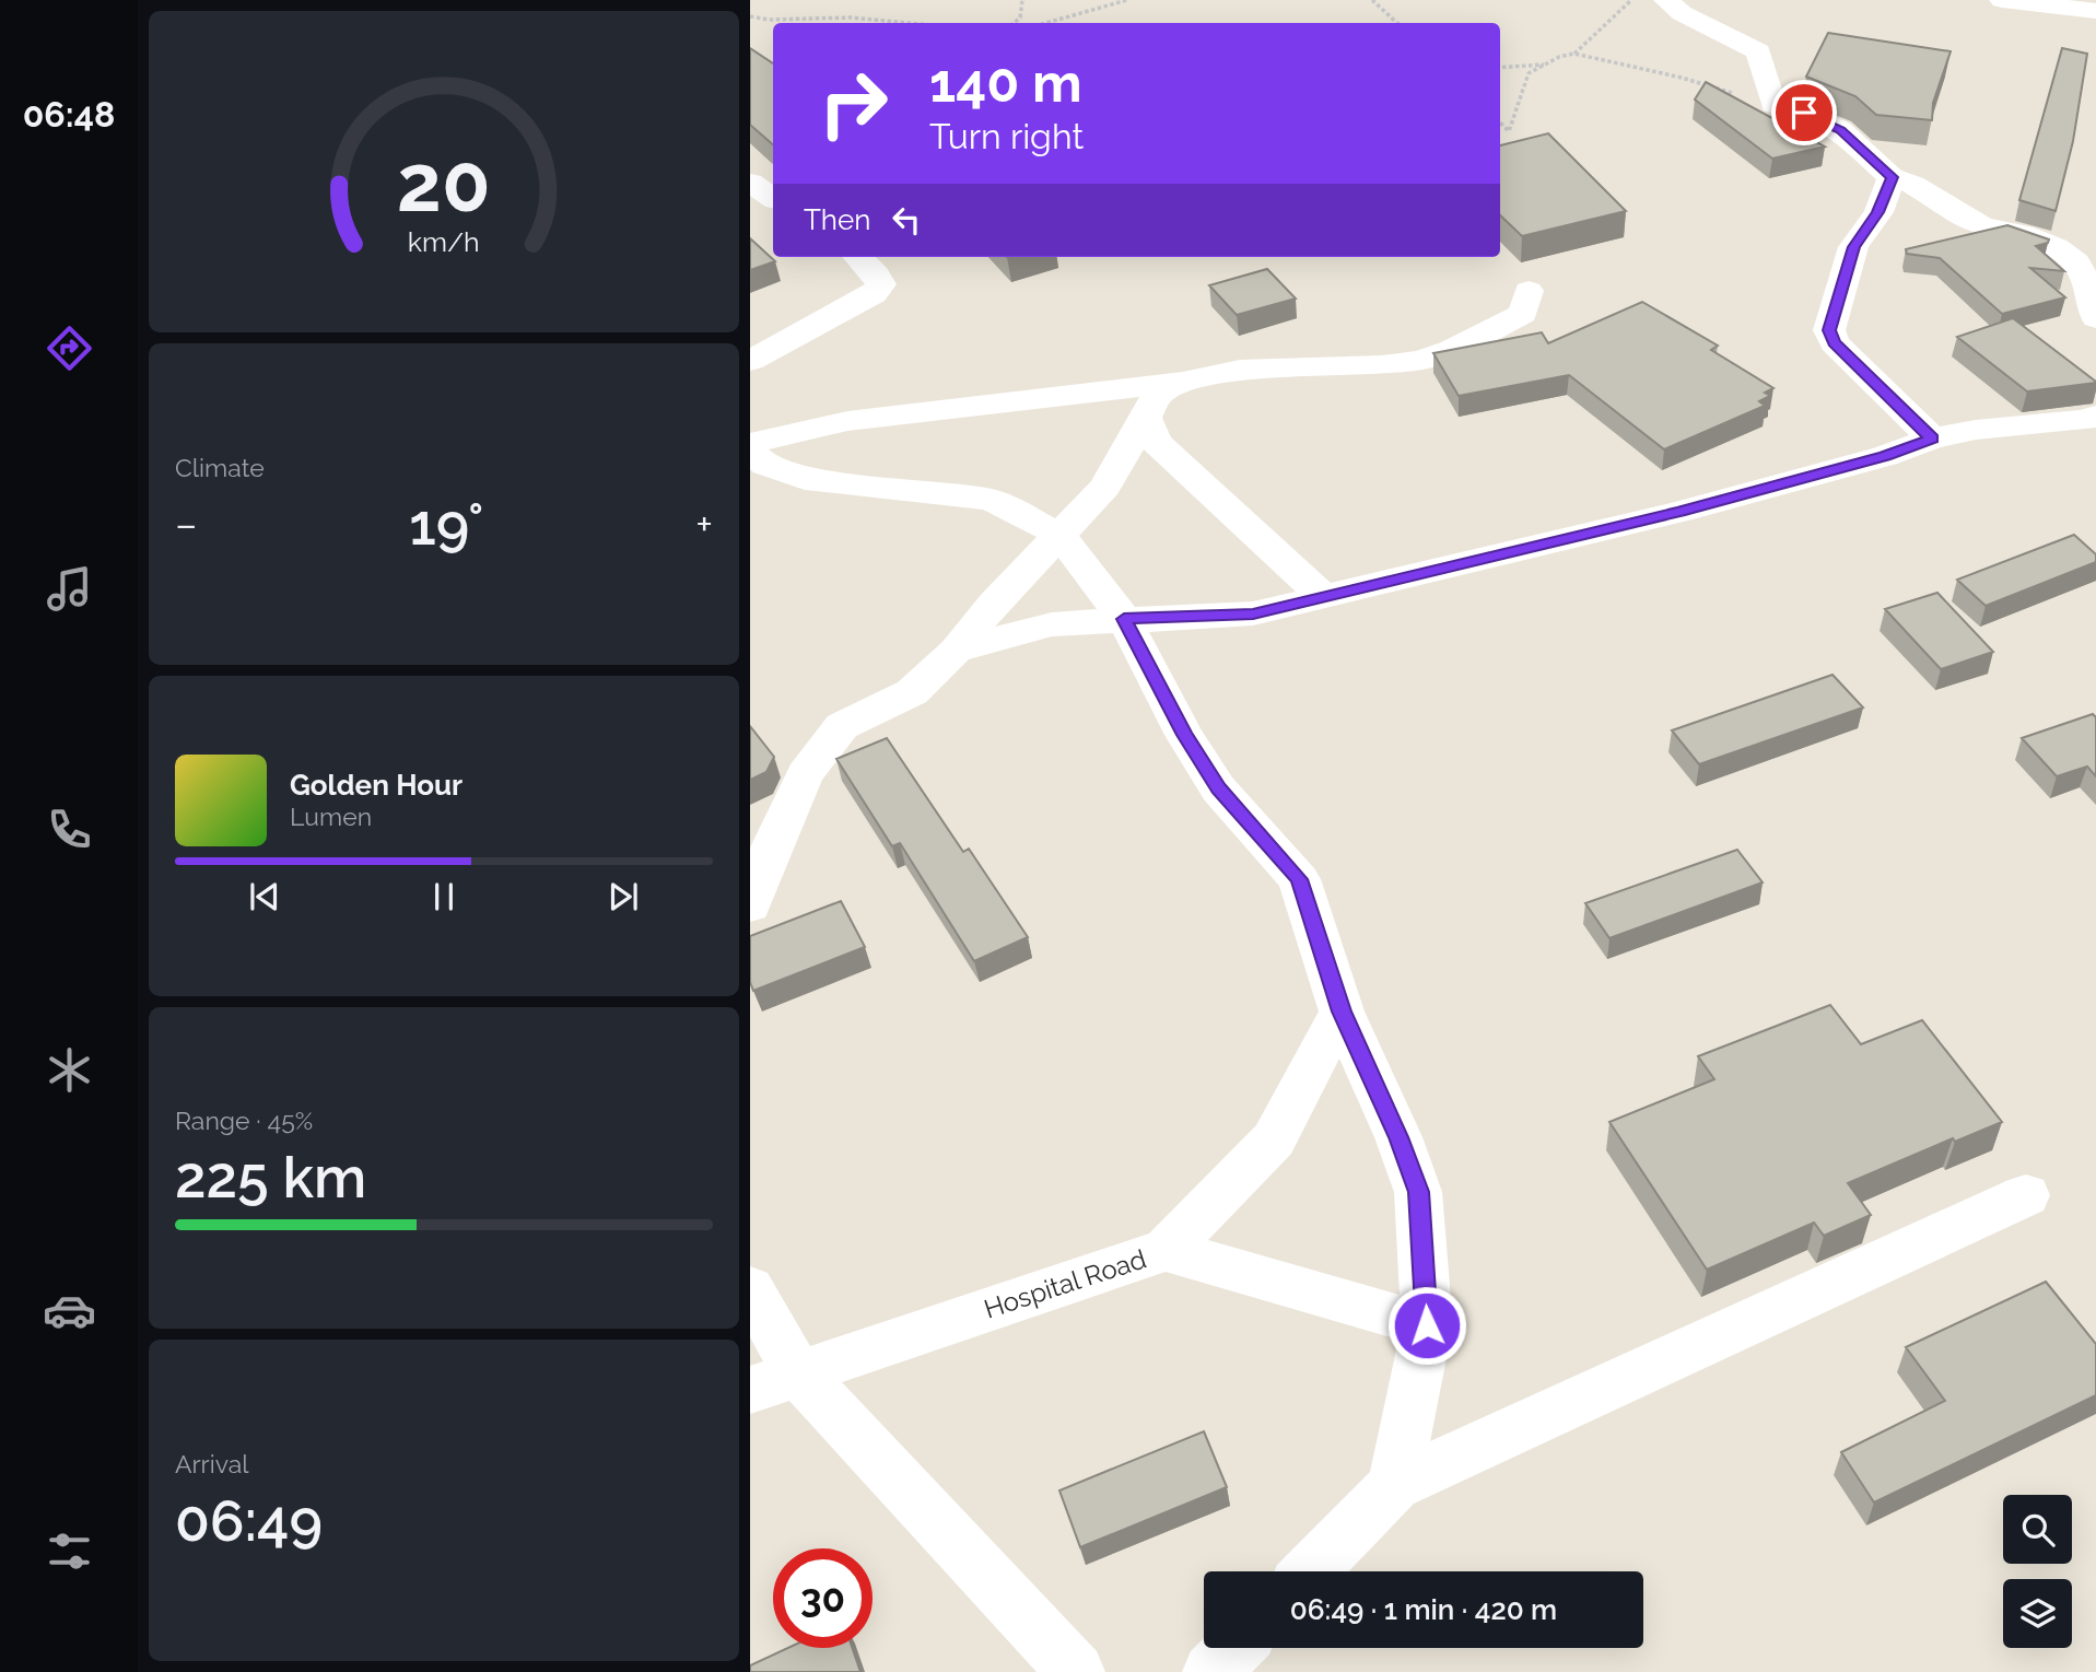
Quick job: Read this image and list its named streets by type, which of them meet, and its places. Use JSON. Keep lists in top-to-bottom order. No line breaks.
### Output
{"streets":{"street":["Hospital Road"]},"page":{"tabs":"06:48","turn":["140 m","Turn right"],"then":"Then","tile":["Climate",["Range · 45%","225 km"],["Arrival","06:49"]],"heat":["−","19°","+"],"song":["Golden Hour","Lumen"],"limit":"30","trip":"06:49 · 1 min · 420 m","gauge":["20","km/h"]}}
